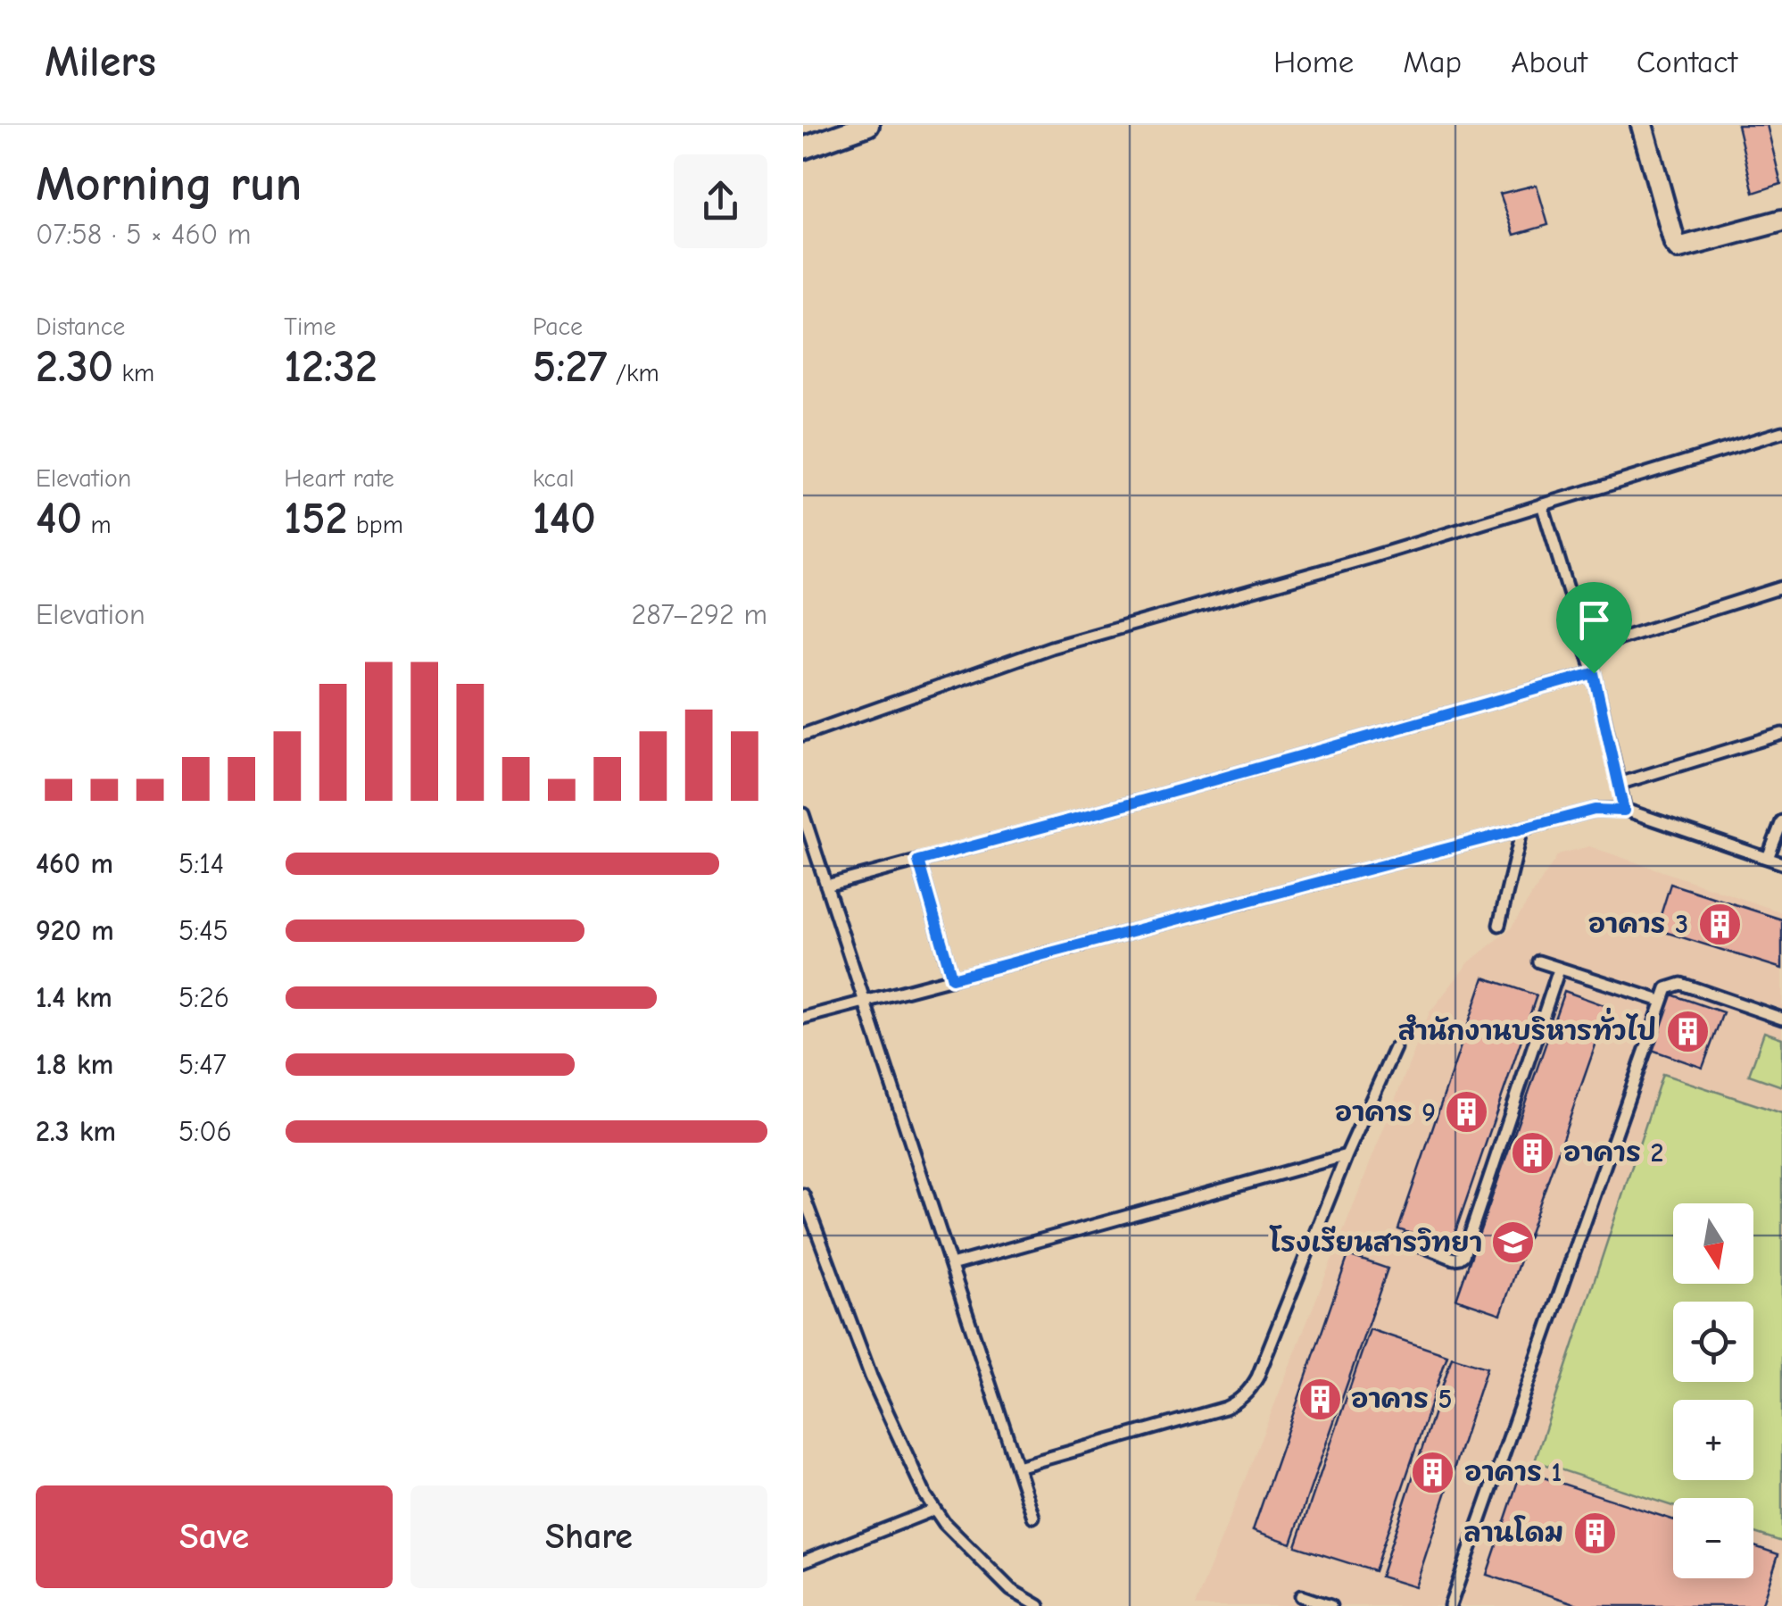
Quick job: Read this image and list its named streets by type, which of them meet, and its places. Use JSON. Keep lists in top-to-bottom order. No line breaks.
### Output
{"places":{"building":["อาคาร 3","สำนักงานบริหารทั่วไป","อาคาร 9","อาคาร 2","อาคาร 5","อาคาร 1","ลานโดม"],"school or university":["โรงเรียนสารวิทยา"]},"north":"bottom","page":{"header":"Milers","nav":["Home","Map","About","Contact"],"heading":["Morning run","07:58 · 5 × 460 m"],"stats":[["Distance","2.30 km"],["Time","12:32"],["Pace","5:27 /km"],["Elevation","40 m"],["Heart rate","152 bpm"],["kcal","140"]],"chart":["Elevation","287–292 m"],"list":[{"name":"460 m","note":"5:14"},{"name":"920 m","note":"5:45"},{"name":"1.4 km","note":"5:26"},{"name":"1.8 km","note":"5:47"},{"name":"2.3 km","note":"5:06"}],"map_buttons":["+","−"],"buttons":["Save","Share"]}}
